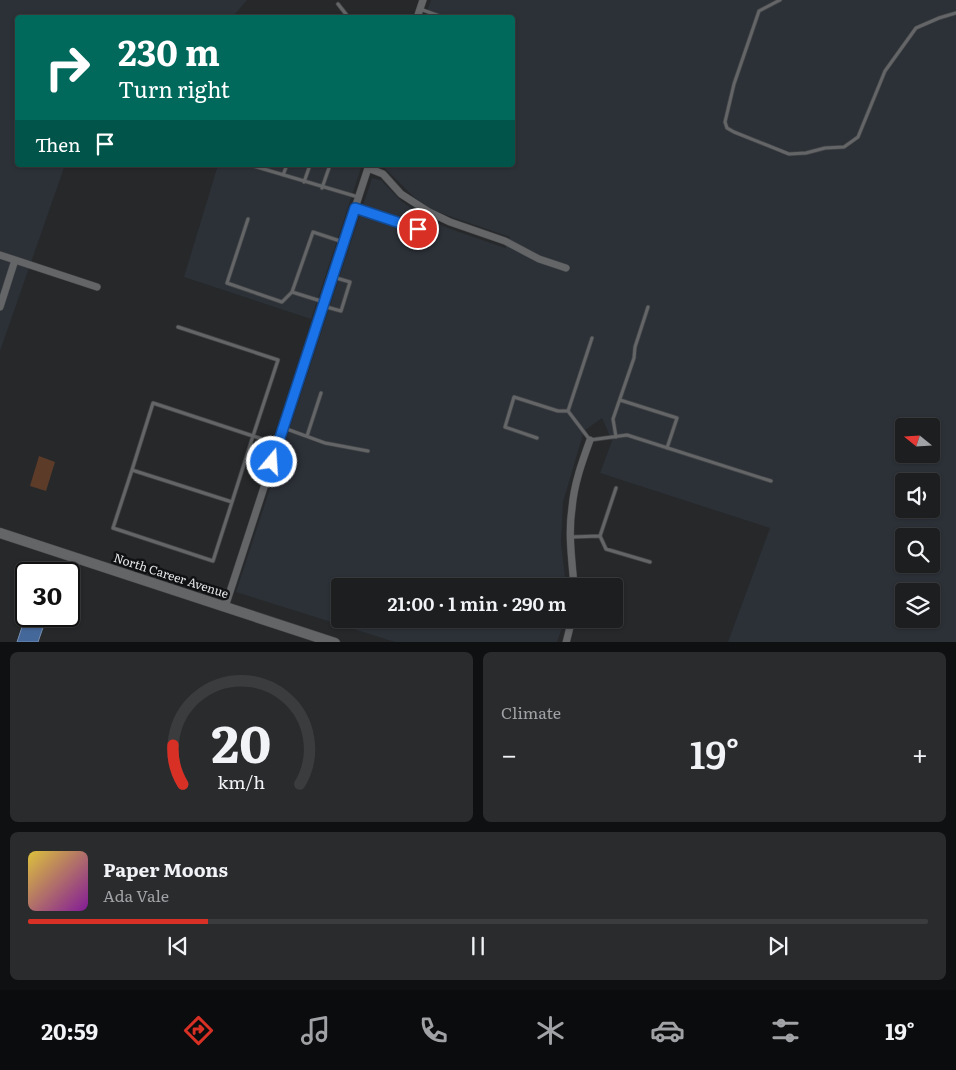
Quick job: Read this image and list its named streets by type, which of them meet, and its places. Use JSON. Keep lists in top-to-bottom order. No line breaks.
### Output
{"streets":{"street":["North Career Avenue"]},"north":"left","page":{"turn":["230 m","Turn right"],"then":"Then","limit":"30","trip":"21:00 · 1 min · 290 m","tile":"Climate","heat":["−","19°","+"],"song":["Paper Moons","Ada Vale"],"tabs":["20:59","19°"],"gauge":["20","km/h"]}}
